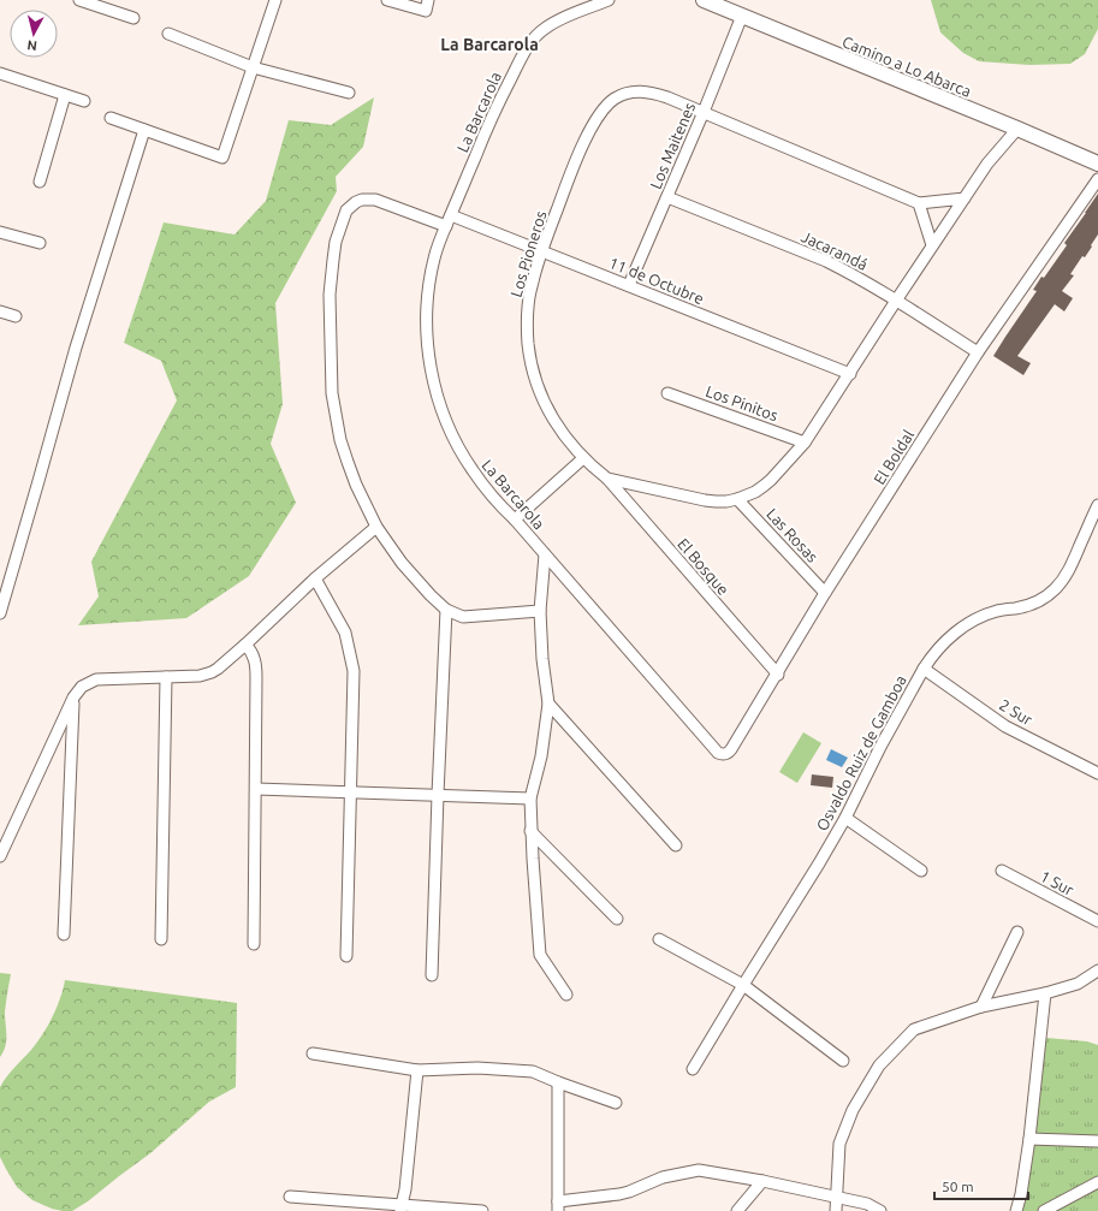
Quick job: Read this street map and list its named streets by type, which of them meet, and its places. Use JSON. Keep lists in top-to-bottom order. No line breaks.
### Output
{"streets":{"main road":["Camino a Lo Abarca"],"street":["La Barcarola","Los Maitenes","Jacarandá","Los Pioneros","11 de Octubre","Los Pinitos","El Boldal","Las Rosas","El Bosque","2 Sur","Osvaldo Ruiz de Gamboa","1 Sur"]},"crossings":[["Camino a Lo Abarca","Los Maitenes"],["Camino a Lo Abarca","Los Pioneros"],["La Barcarola","11 de Octubre"],["La Barcarola","El Boldal"],["Los Maitenes","Jacarandá"],["Los Maitenes","Los Pioneros"],["Los Maitenes","11 de Octubre"],["Jacarandá","Los Pioneros"],["Jacarandá","El Boldal"],["Los Pioneros","11 de Octubre"],["Los Pioneros","Los Pinitos"],["Los Pioneros","Las Rosas"],["Los Pioneros","El Bosque"],["El Boldal","Las Rosas"],["El Boldal","El Bosque"],["2 Sur","Osvaldo Ruiz de Gamboa"]],"districts":["La Barcarola"],"scale_bar":"50 m","north":"bottom"}
